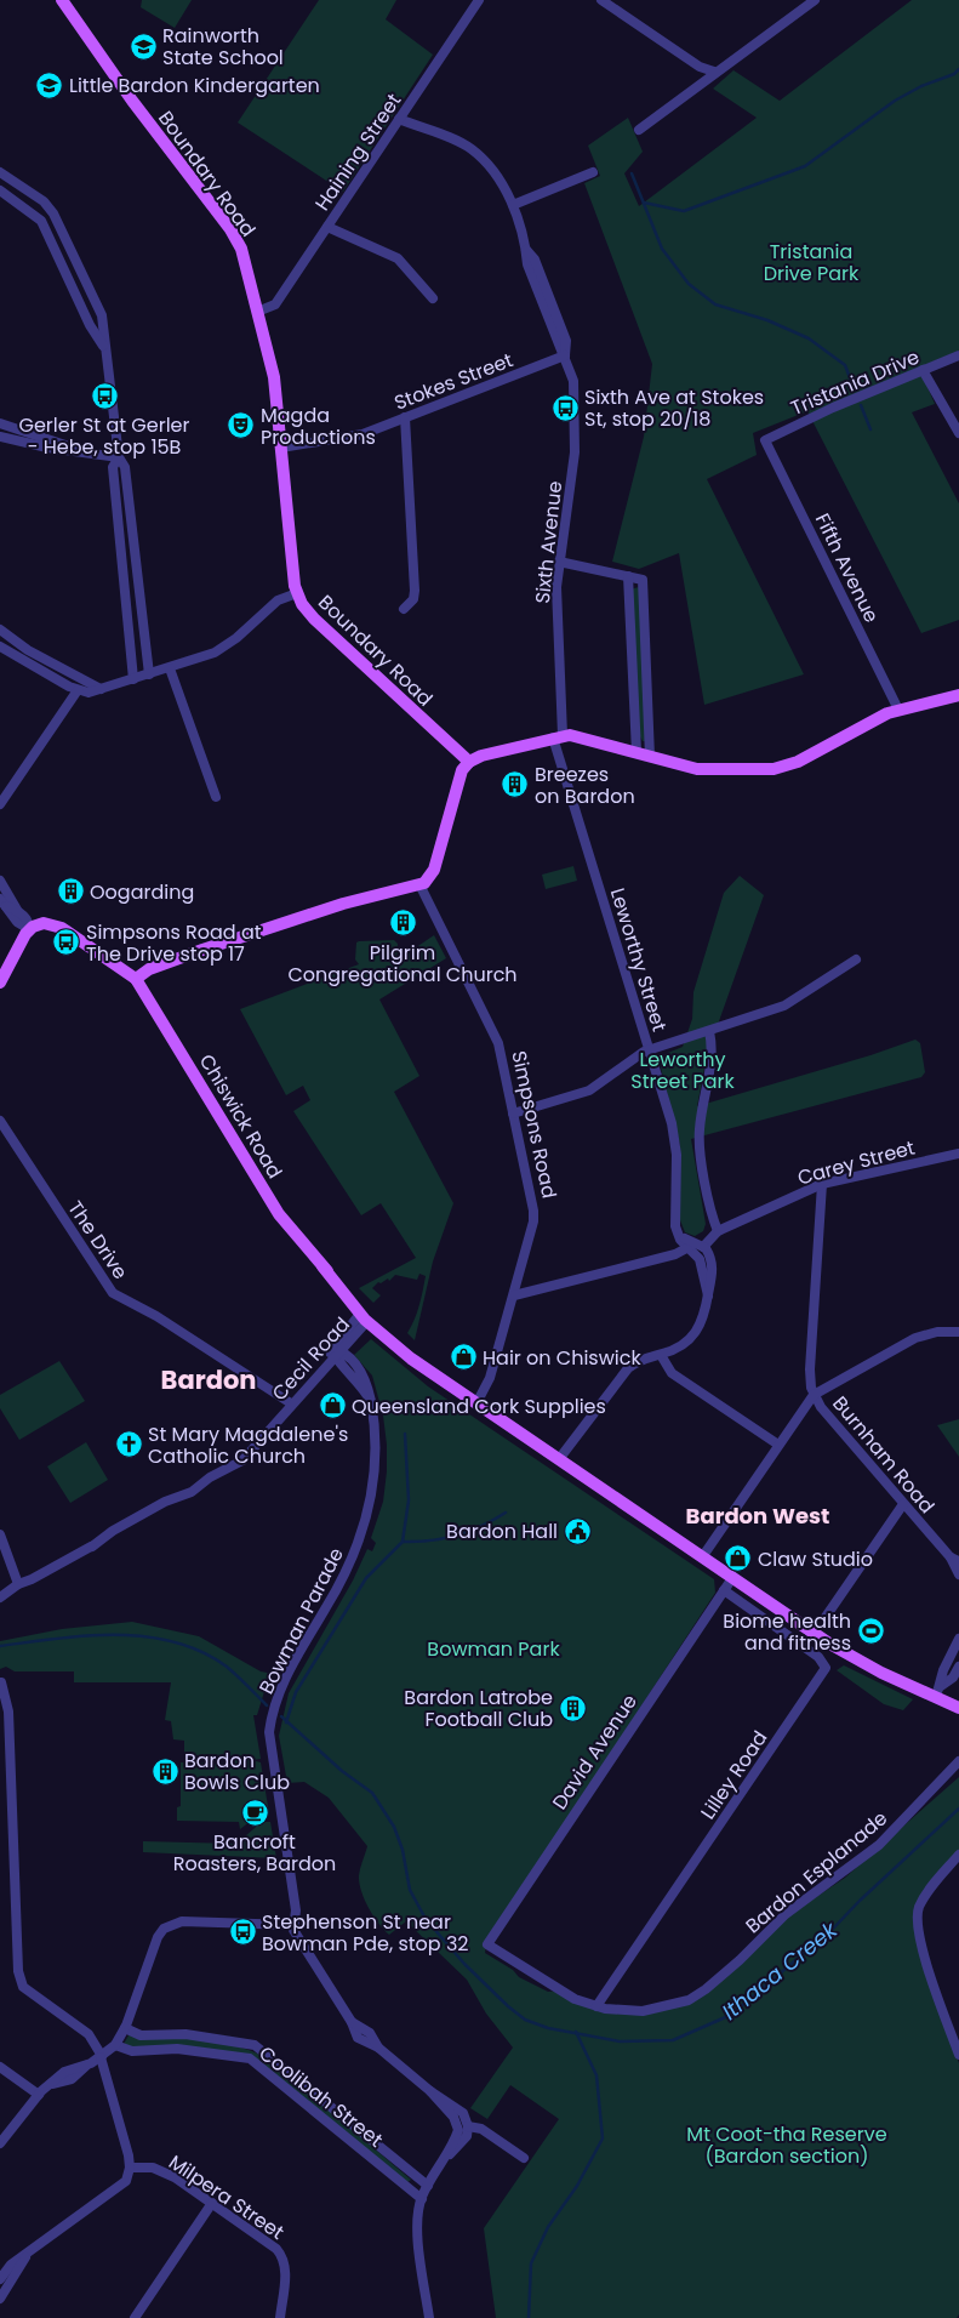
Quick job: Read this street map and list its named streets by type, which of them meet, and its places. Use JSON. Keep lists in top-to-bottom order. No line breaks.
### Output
{"streets":{"main road":["Boundary Road","Chiswick Road"],"street":["Haining Street","Stokes Street","Tristania Drive","Sixth Avenue","Fifth Avenue","Leworthy Street","Simpsons Road","Carey Street","The Drive","Cecil Road","Burnham Road","Bowman Parade","David Avenue","Lilley Road","Bardon Esplanade","Coolibah Street","Milpera Street"]},"crossings":[["Haining Street","Boundary Road"],["Haining Street","Sixth Avenue"],["Boundary Road","Stokes Street"],["Stokes Street","Sixth Avenue"],["Tristania Drive","Fifth Avenue"],["Sixth Avenue","Leworthy Street"],["Chiswick Road","Simpsons Road"],["Chiswick Road","Cecil Road"],["Carey Street","Burnham Road"],["The Drive","Cecil Road"],["Cecil Road","Bowman Parade"],["David Avenue","Lilley Road"],["David Avenue","Bardon Esplanade"],["Lilley Road","Bardon Esplanade"]],"districts":["Bardon","Bardon West"],"water":["Ithaca Creek"],"parks":["Tristania Drive Park","Leworthy Street Park","Bowman Park","Mt Coot-tha Reserve (Bardon section)"],"places":{"school or university":["Rainworth State School","Little Bardon Kindergarten"],"bus stop":["Gerler St at Gerler - Hebe, stop 15B","Sixth Ave at Stokes St, stop 20/18","Simpsons Road at The Drive stop 17","Stephenson St near Bowman Pde, stop 32"],"theatre":["Magda Productions"],"building":["Breezes on Bardon","Oogarding","Pilgrim Congregational Church","Bardon Latrobe Football Club","Bardon Bowls Club"],"shop":["Hair on Chiswick","Queensland Cork Supplies","Claw Studio"],"church":["St Mary Magdalene's Catholic Church"],"public building":["Bardon Hall"],"sports":["Biome health and fitness"],"cafe":["Bancroft Roasters, Bardon"]}}
